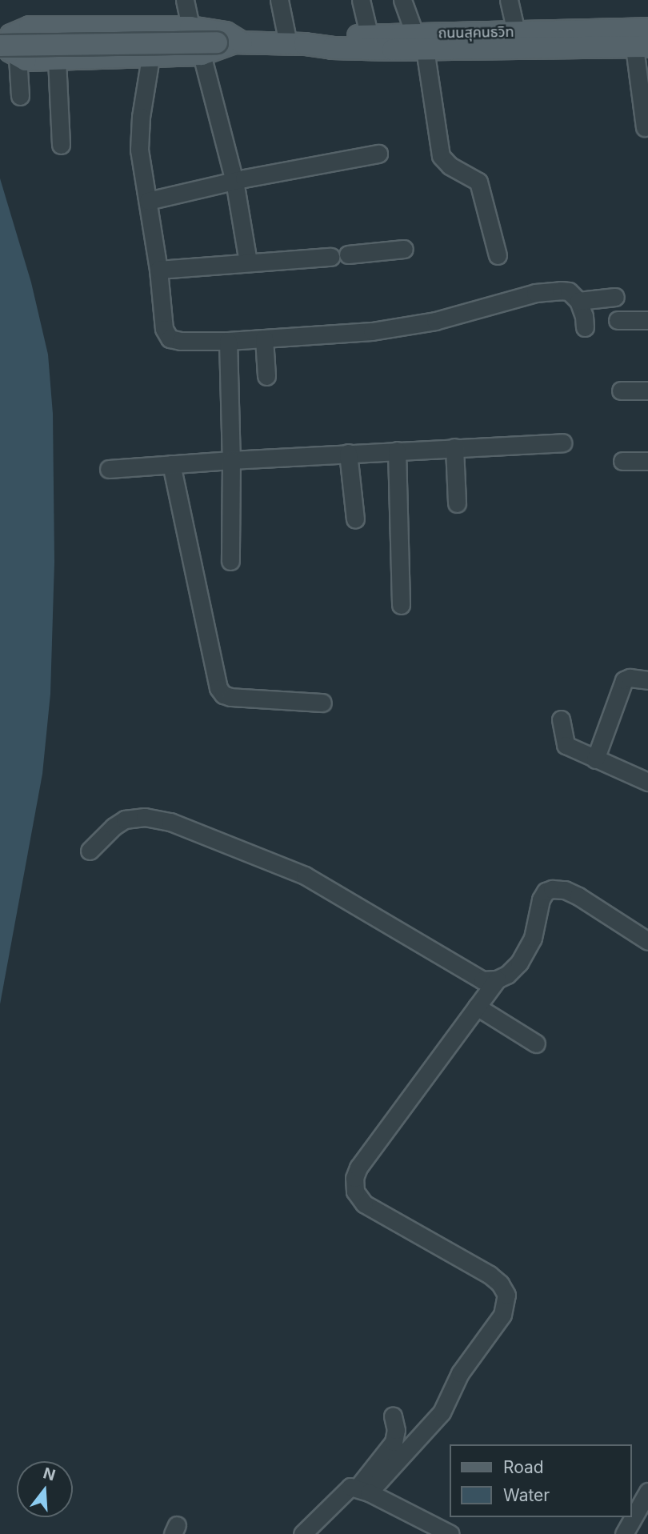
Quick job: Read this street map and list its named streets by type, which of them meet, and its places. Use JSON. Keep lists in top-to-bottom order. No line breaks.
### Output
{"streets":{"main road":["ถนนสุคนธวิท"]},"legend":["Road","Water"],"north":"top"}
